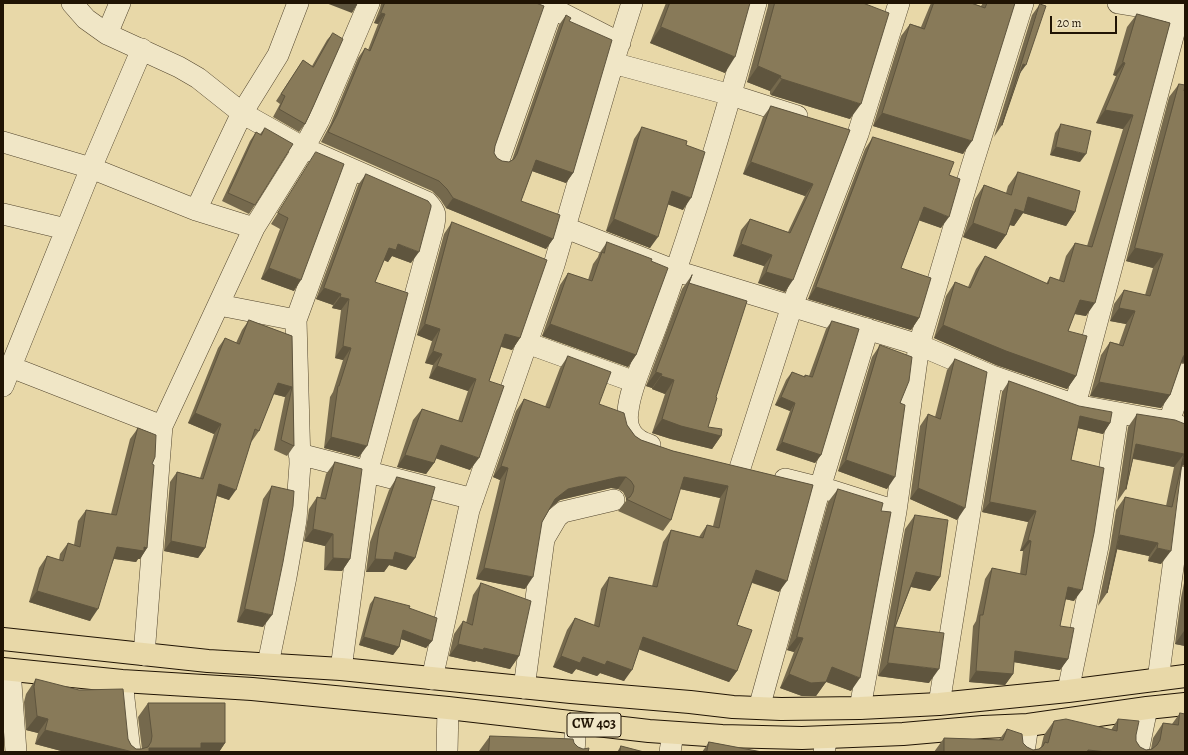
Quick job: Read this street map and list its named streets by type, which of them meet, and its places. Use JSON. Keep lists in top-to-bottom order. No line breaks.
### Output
{"streets":{"main road":["CW 403"]},"scale_bar":"20 m"}
